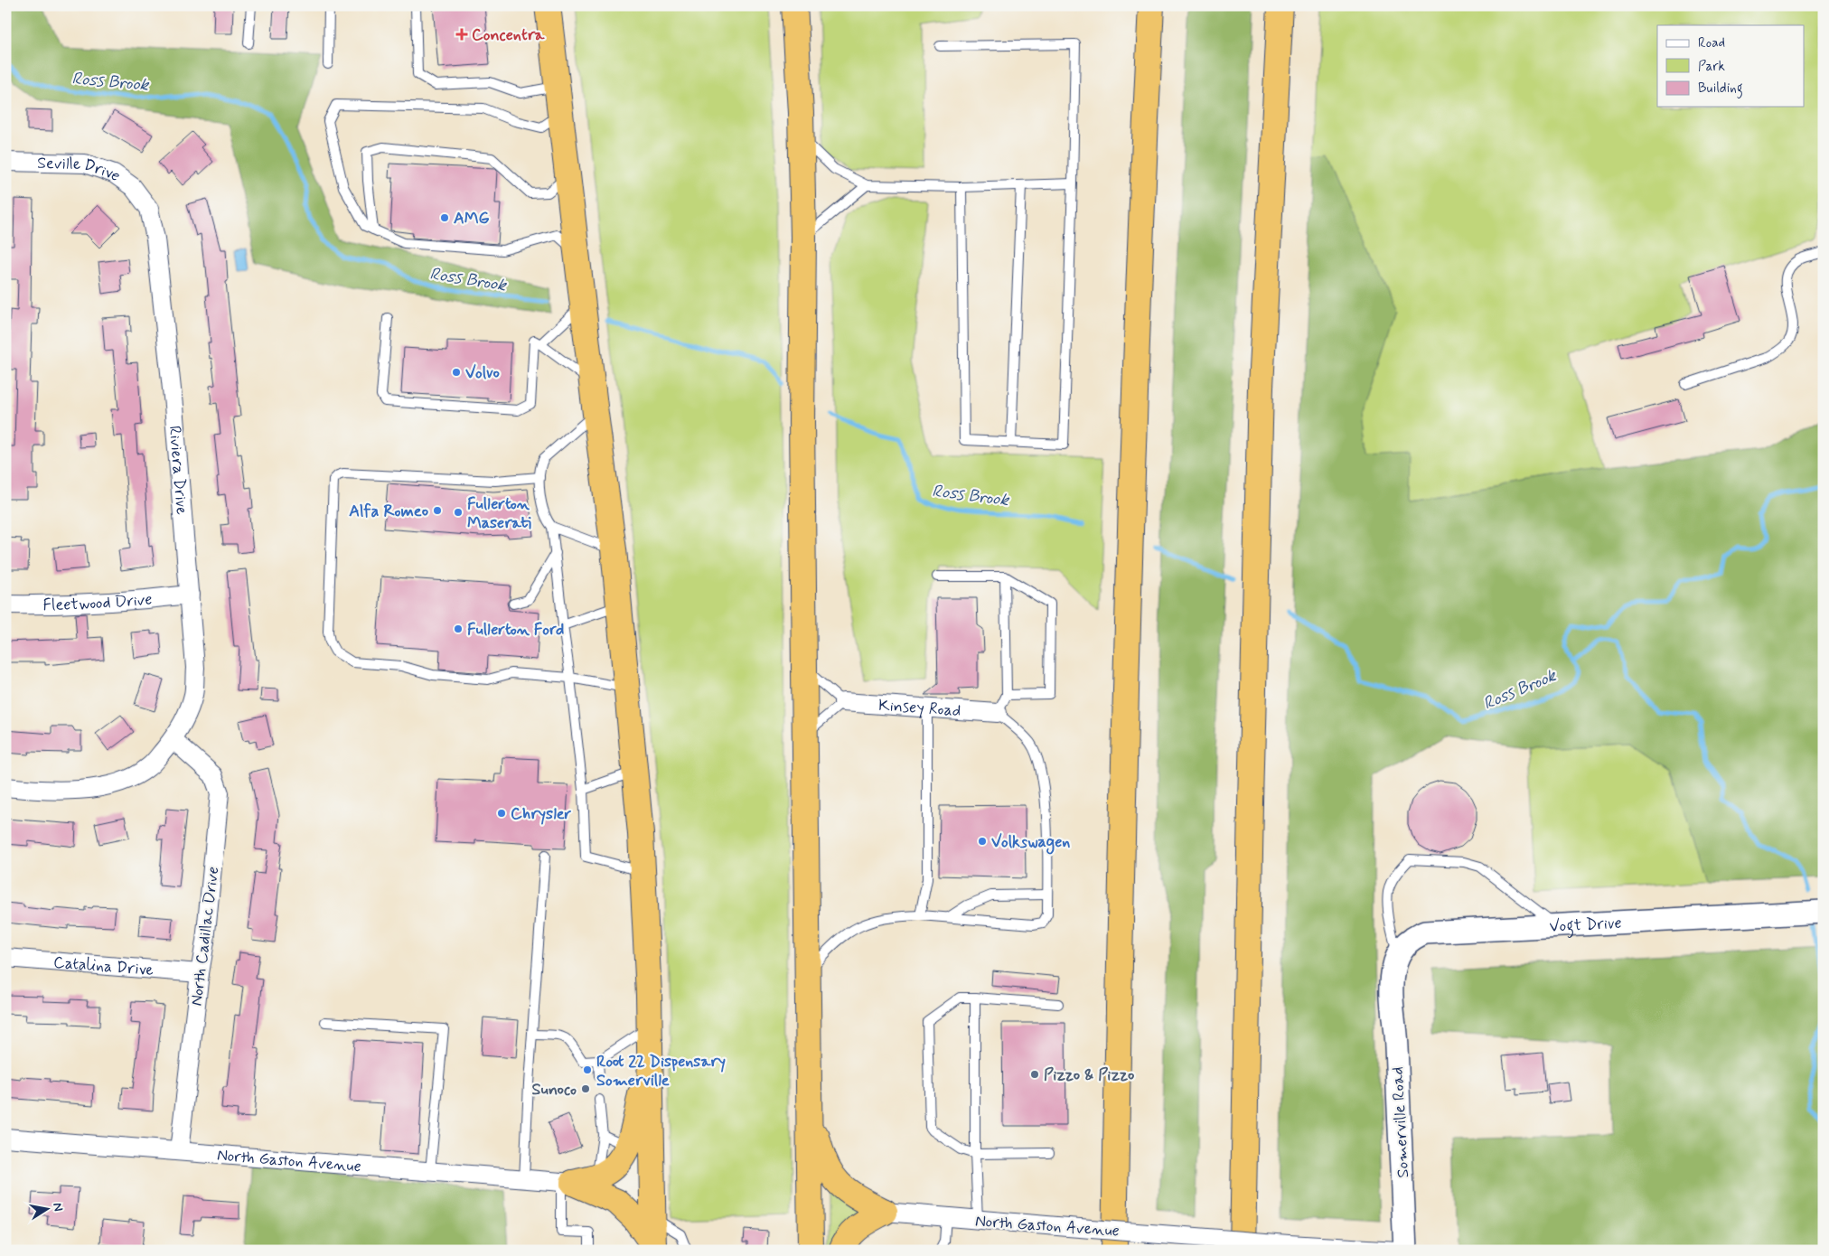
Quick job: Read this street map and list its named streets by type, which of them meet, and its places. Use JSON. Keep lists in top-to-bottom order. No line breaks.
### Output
{"streets":{"street":["Seville Drive","Riviera Drive","Fleetwood Drive","Kinsey Road","Vogt Drive","North Cadillac Drive","Catalina Drive","Somerville Road","North Gaston Avenue"]},"crossings":[["Seville Drive","Riviera Drive"],["Riviera Drive","Fleetwood Drive"],["Riviera Drive","North Cadillac Drive"],["Vogt Drive","Somerville Road"],["North Cadillac Drive","Catalina Drive"],["North Cadillac Drive","North Gaston Avenue"]],"water":["Ross Brook"],"places":{"health":["Concentra"],"other":["AMG","Volvo","Alfa Romeo","Fullerton Maserati","Fullerton Ford","Chrysler","Volkswagen","Root 22 Dispensary Somerville","Pizzo & Pizzo","Sunoco"]},"legend":["Road","Park","Building"],"north":"right"}
